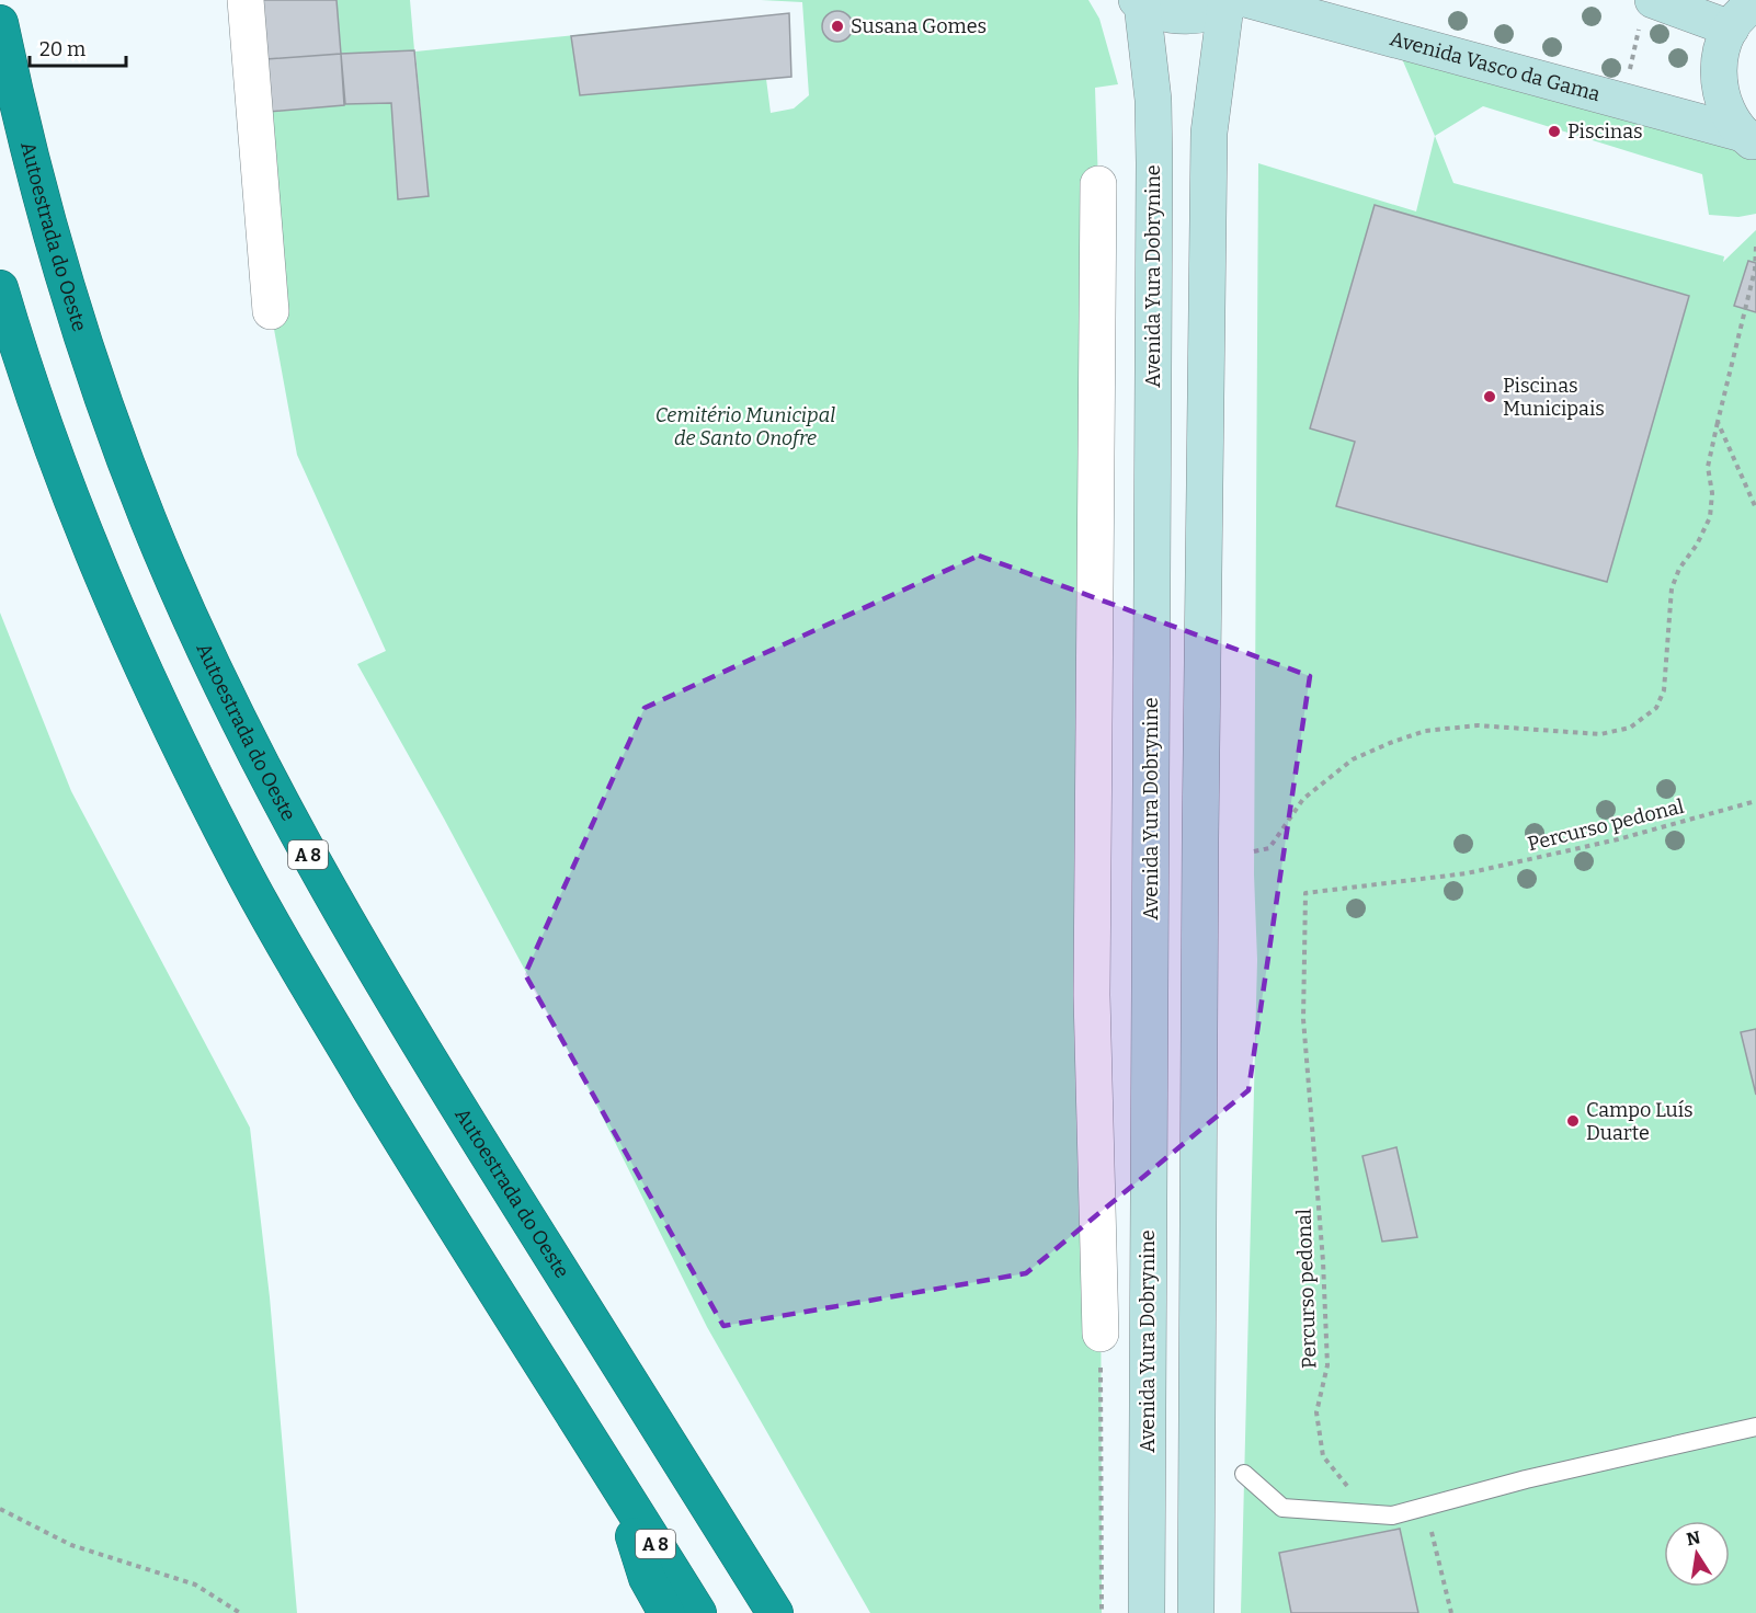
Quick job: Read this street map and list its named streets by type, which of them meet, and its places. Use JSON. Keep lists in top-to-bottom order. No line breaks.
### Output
{"streets":{"highway":["Autoestrada do Oeste","A 8"],"main road":["Avenida Vasco da Gama","Avenida Yura Dobrynine"],"path":["Percurso pedonal"]},"parks":["Cemitério Municipal de Santo Onofre"],"places":["Susana Gomes","Piscinas","Piscinas Municipais","Campo Luís Duarte"],"scale_bar":"20 m","north":"top"}
